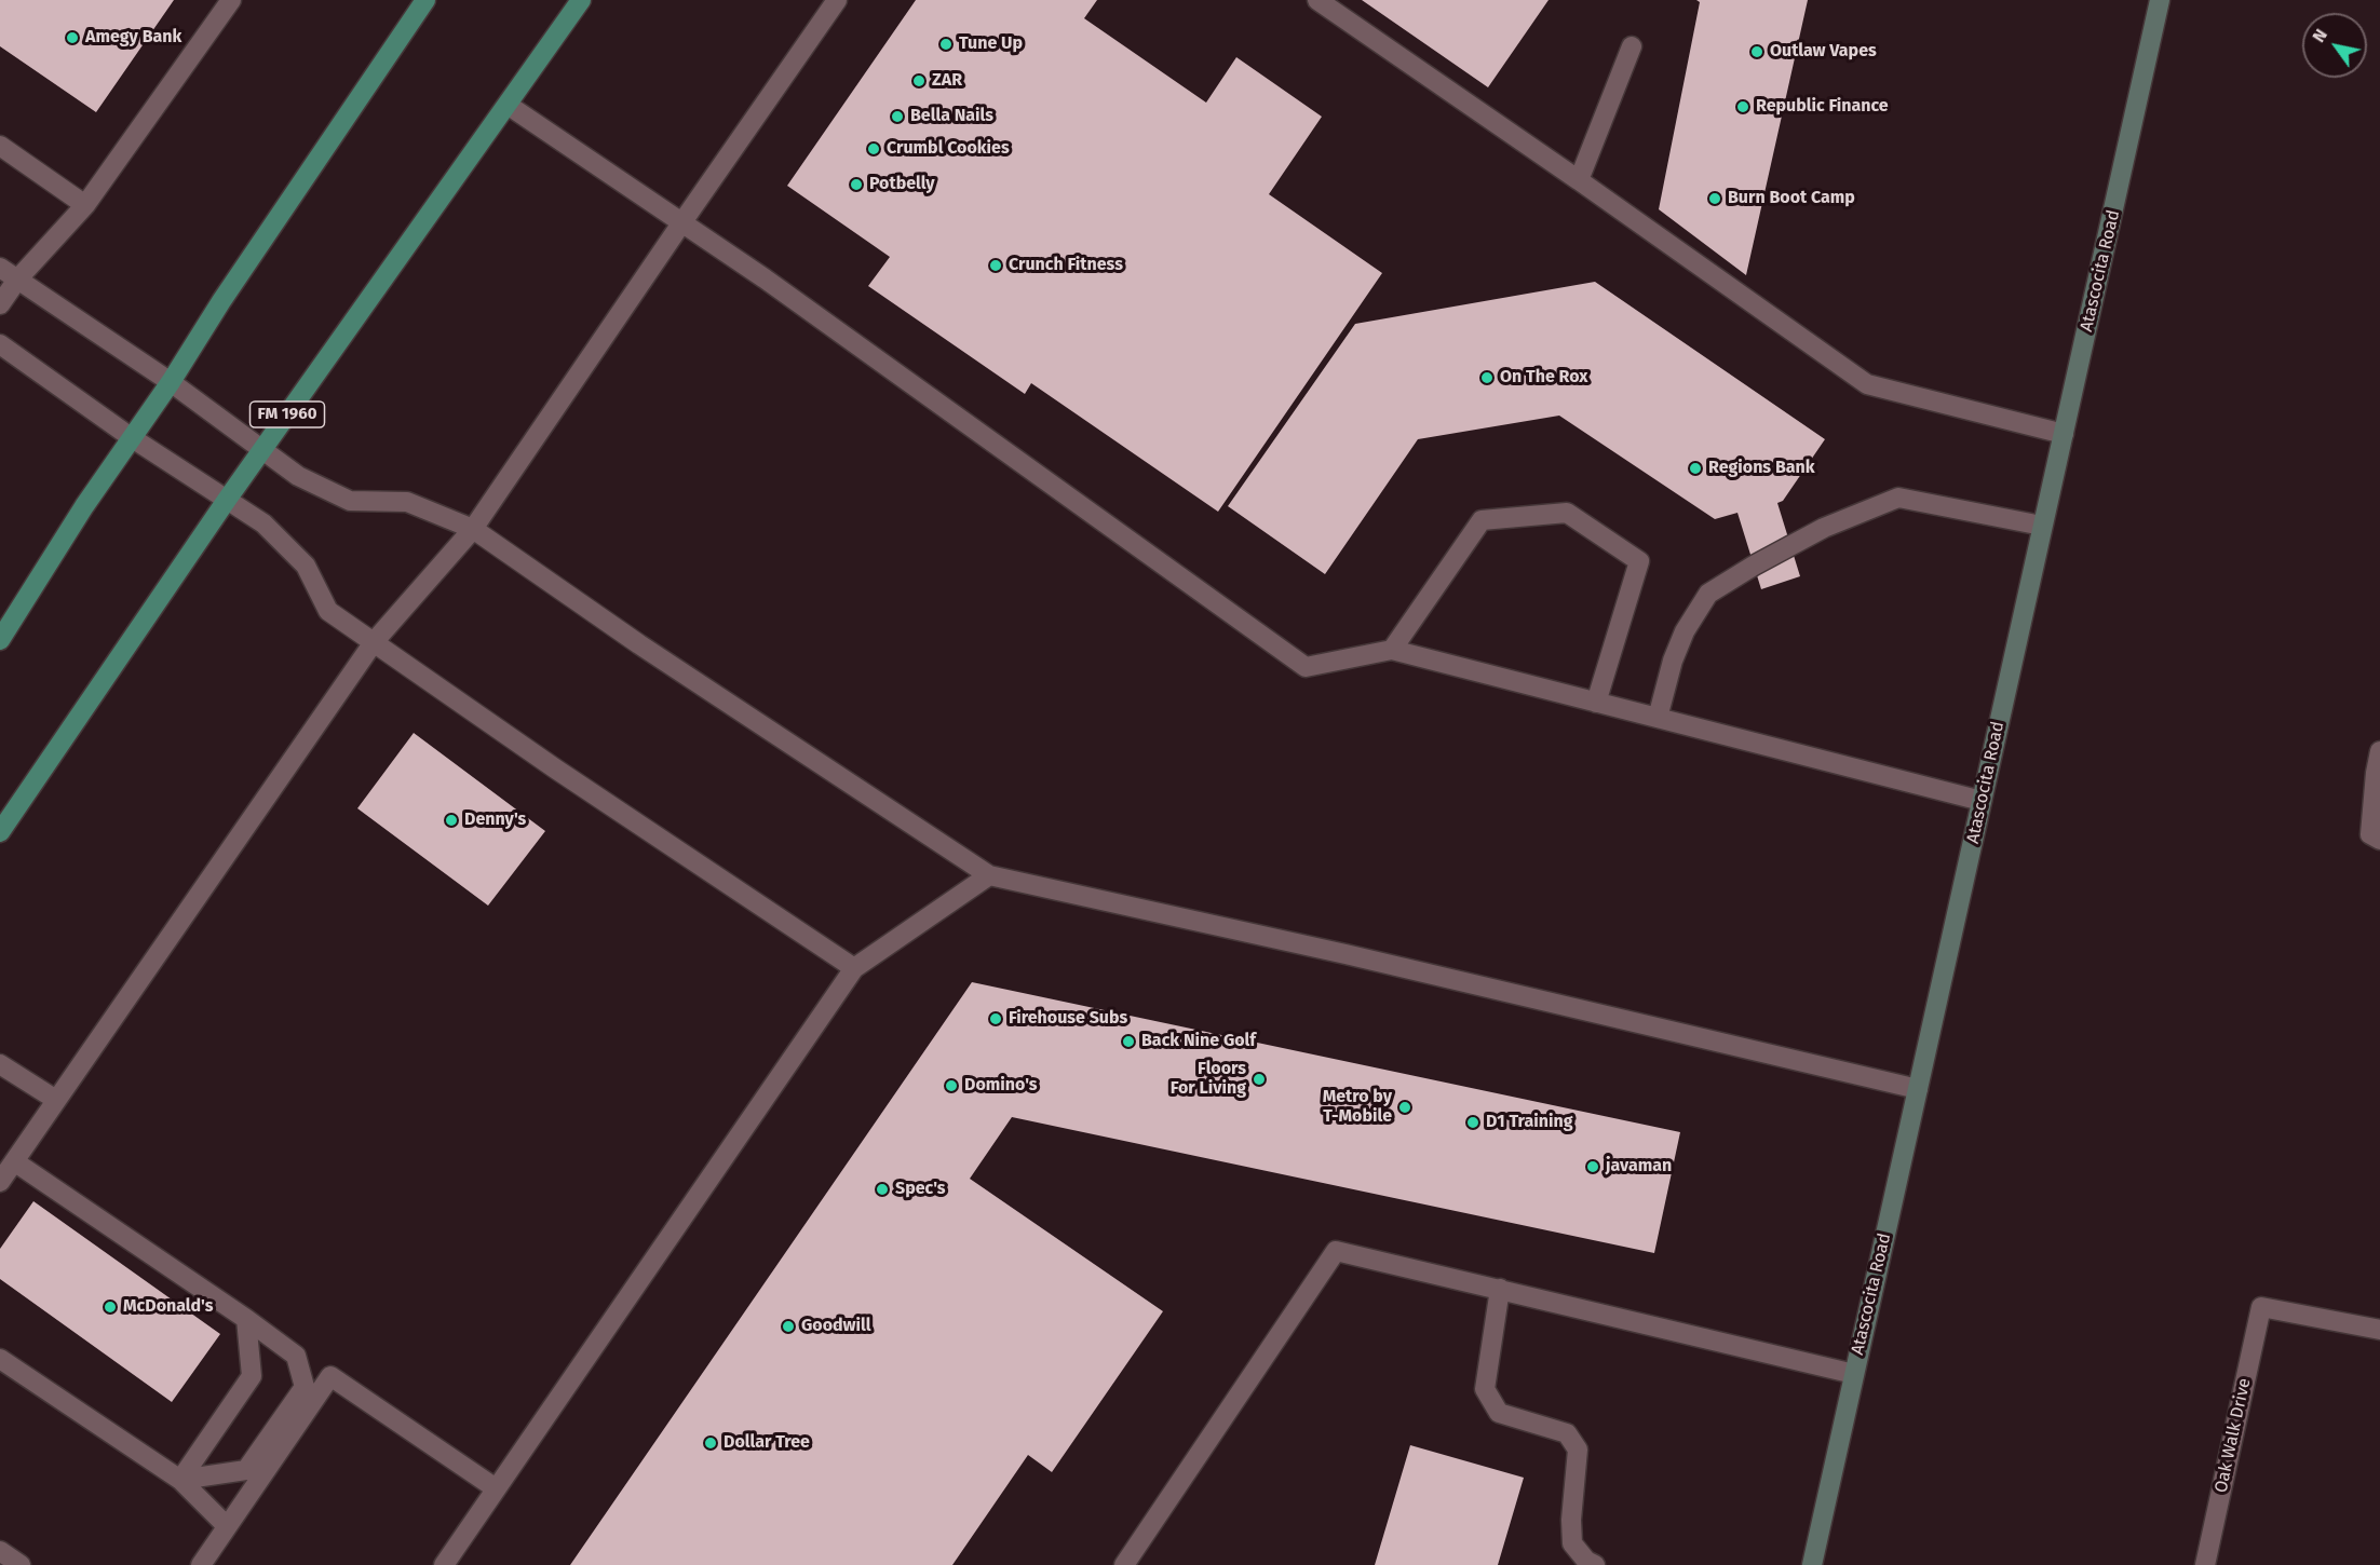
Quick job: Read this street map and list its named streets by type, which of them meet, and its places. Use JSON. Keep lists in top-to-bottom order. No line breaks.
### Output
{"streets":{"main road":["Atascocita Road","FM 1960"],"street":["Oak Walk Drive"]},"places":["Amegy Bank","Tune Up","Outlaw Vapes","ZAR","Republic Finance","Bella Nails","Crumbl Cookies","Potbelly","Burn Boot Camp","Crunch Fitness","On The Rox","Regions Bank","Denny's","Firehouse Subs","Back Nine Golf","Floors For Living","Domino's","Metro by T-Mobile","D1 Training","javaman","Spec's","McDonald's","Goodwill","Dollar Tree"],"north":"top left"}
